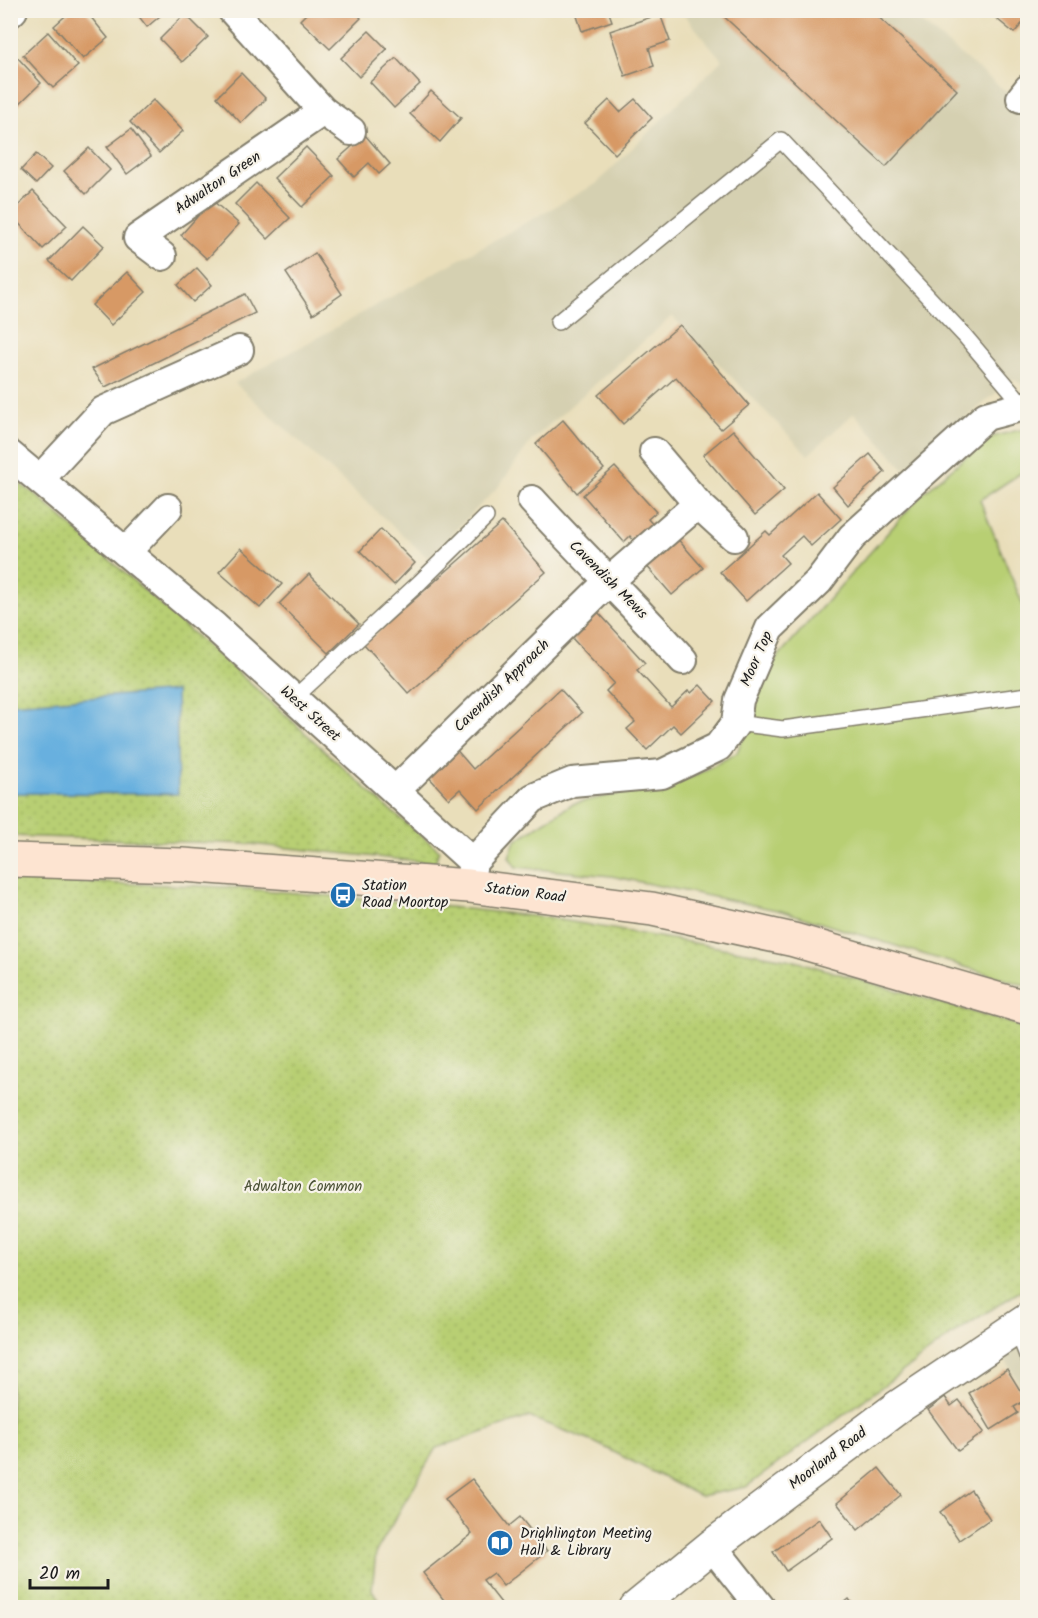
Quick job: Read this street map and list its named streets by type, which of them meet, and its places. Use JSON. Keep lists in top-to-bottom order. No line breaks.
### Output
{"streets":{"main road":["Station Road"],"street":["Adwalton Green","Cavendish Mews","Moor Top","Cavendish Approach","West Street","Moorland Road"]},"crossings":[["Cavendish Mews","Cavendish Approach"],["Moor Top","West Street"],["Moor Top","Station Road"],["Cavendish Approach","West Street"],["West Street","Station Road"]],"parks":["Adwalton Common"],"places":{"bus stop":["Station Road Moortop"],"library":["Drighlington Meeting Hall & Library"]},"scale_bar":"20 m"}
